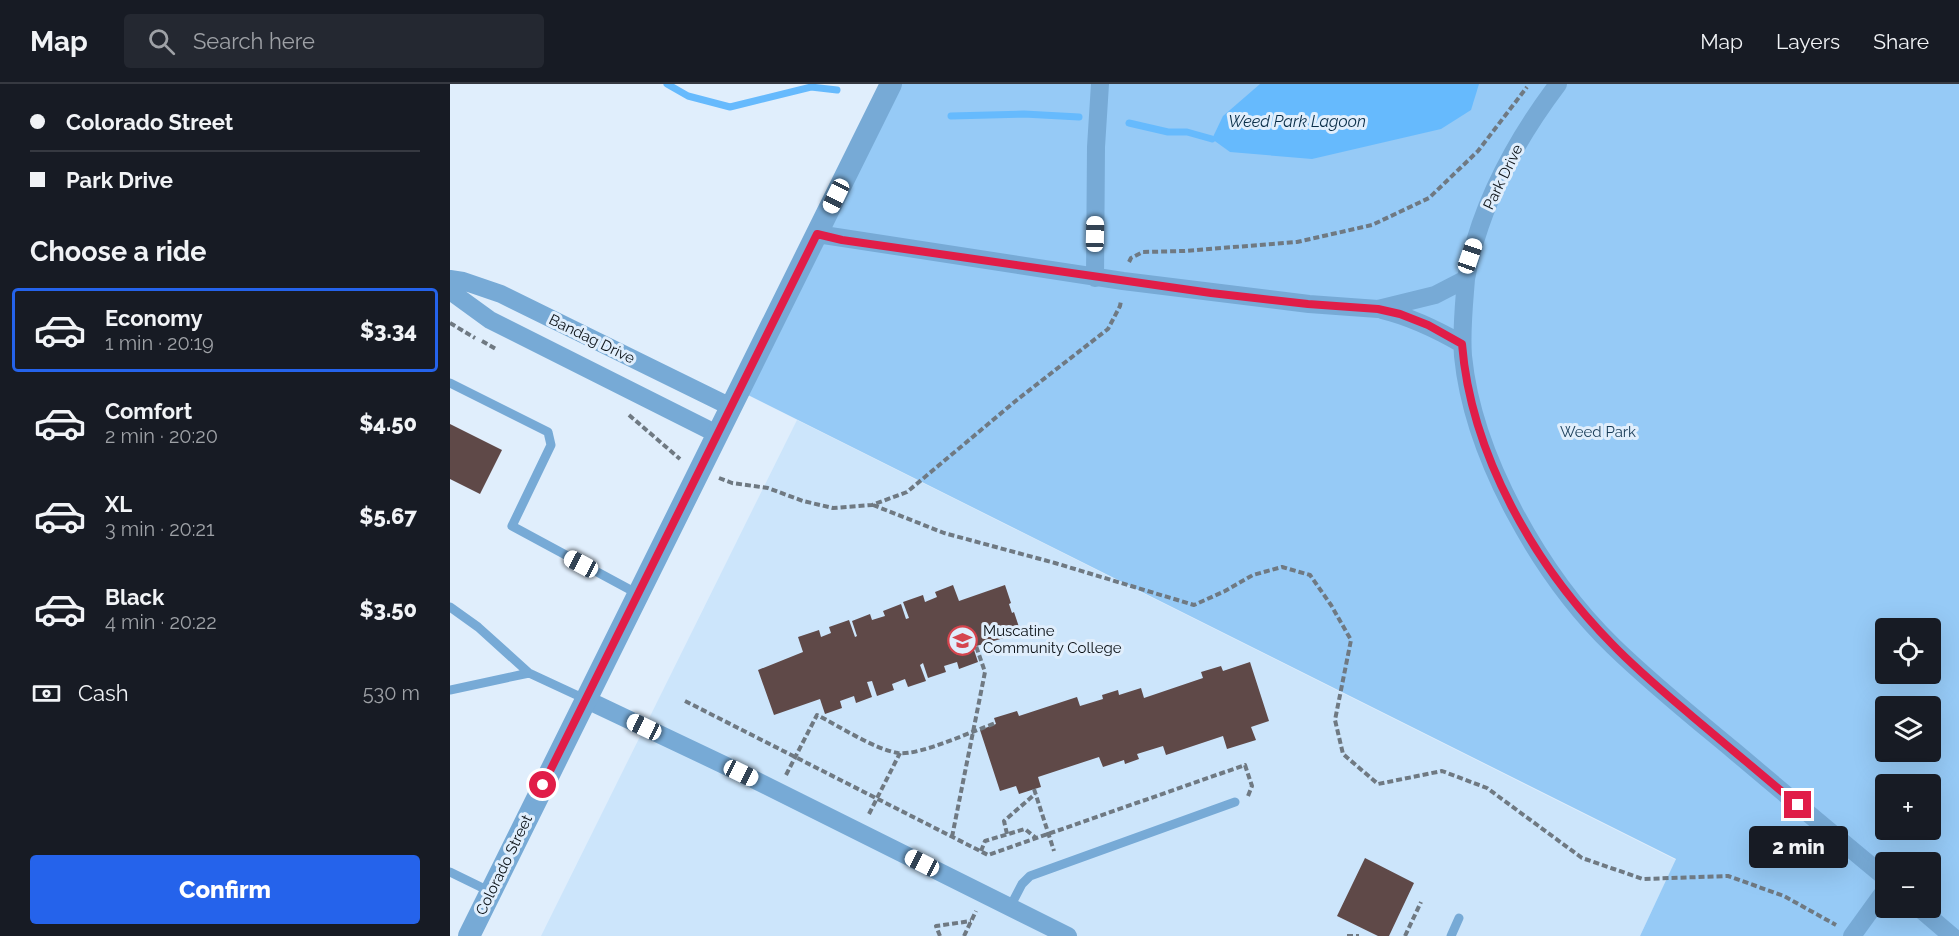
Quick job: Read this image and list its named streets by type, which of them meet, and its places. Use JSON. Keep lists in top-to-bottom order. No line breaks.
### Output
{"streets":{"street":["Park Drive","Bandag Drive","Colorado Street"]},"crossings":[["Bandag Drive","Colorado Street"]],"water":["Weed Park Lagoon"],"parks":["Weed Park"],"places":{"school or university":["Muscatine Community College"]},"page":{"header":"Map","search":"Search here","nav":["Map","Layers","Share"],"banner":["Colorado Street","Park Drive"],"heading":"Choose a ride","list":[{"name":"Economy","note":"1 min · 20:19","value":"$3.34"},{"name":"Comfort","note":"2 min · 20:20","value":"$4.50"},{"name":"XL","note":"3 min · 20:21","value":"$5.67"},{"name":"Black","note":"4 min · 20:22","value":"$3.50"}],"map_buttons":["+","−"],"pay":["Cash","530 m"],"bubble":"2 min","buttons":"Confirm"}}
